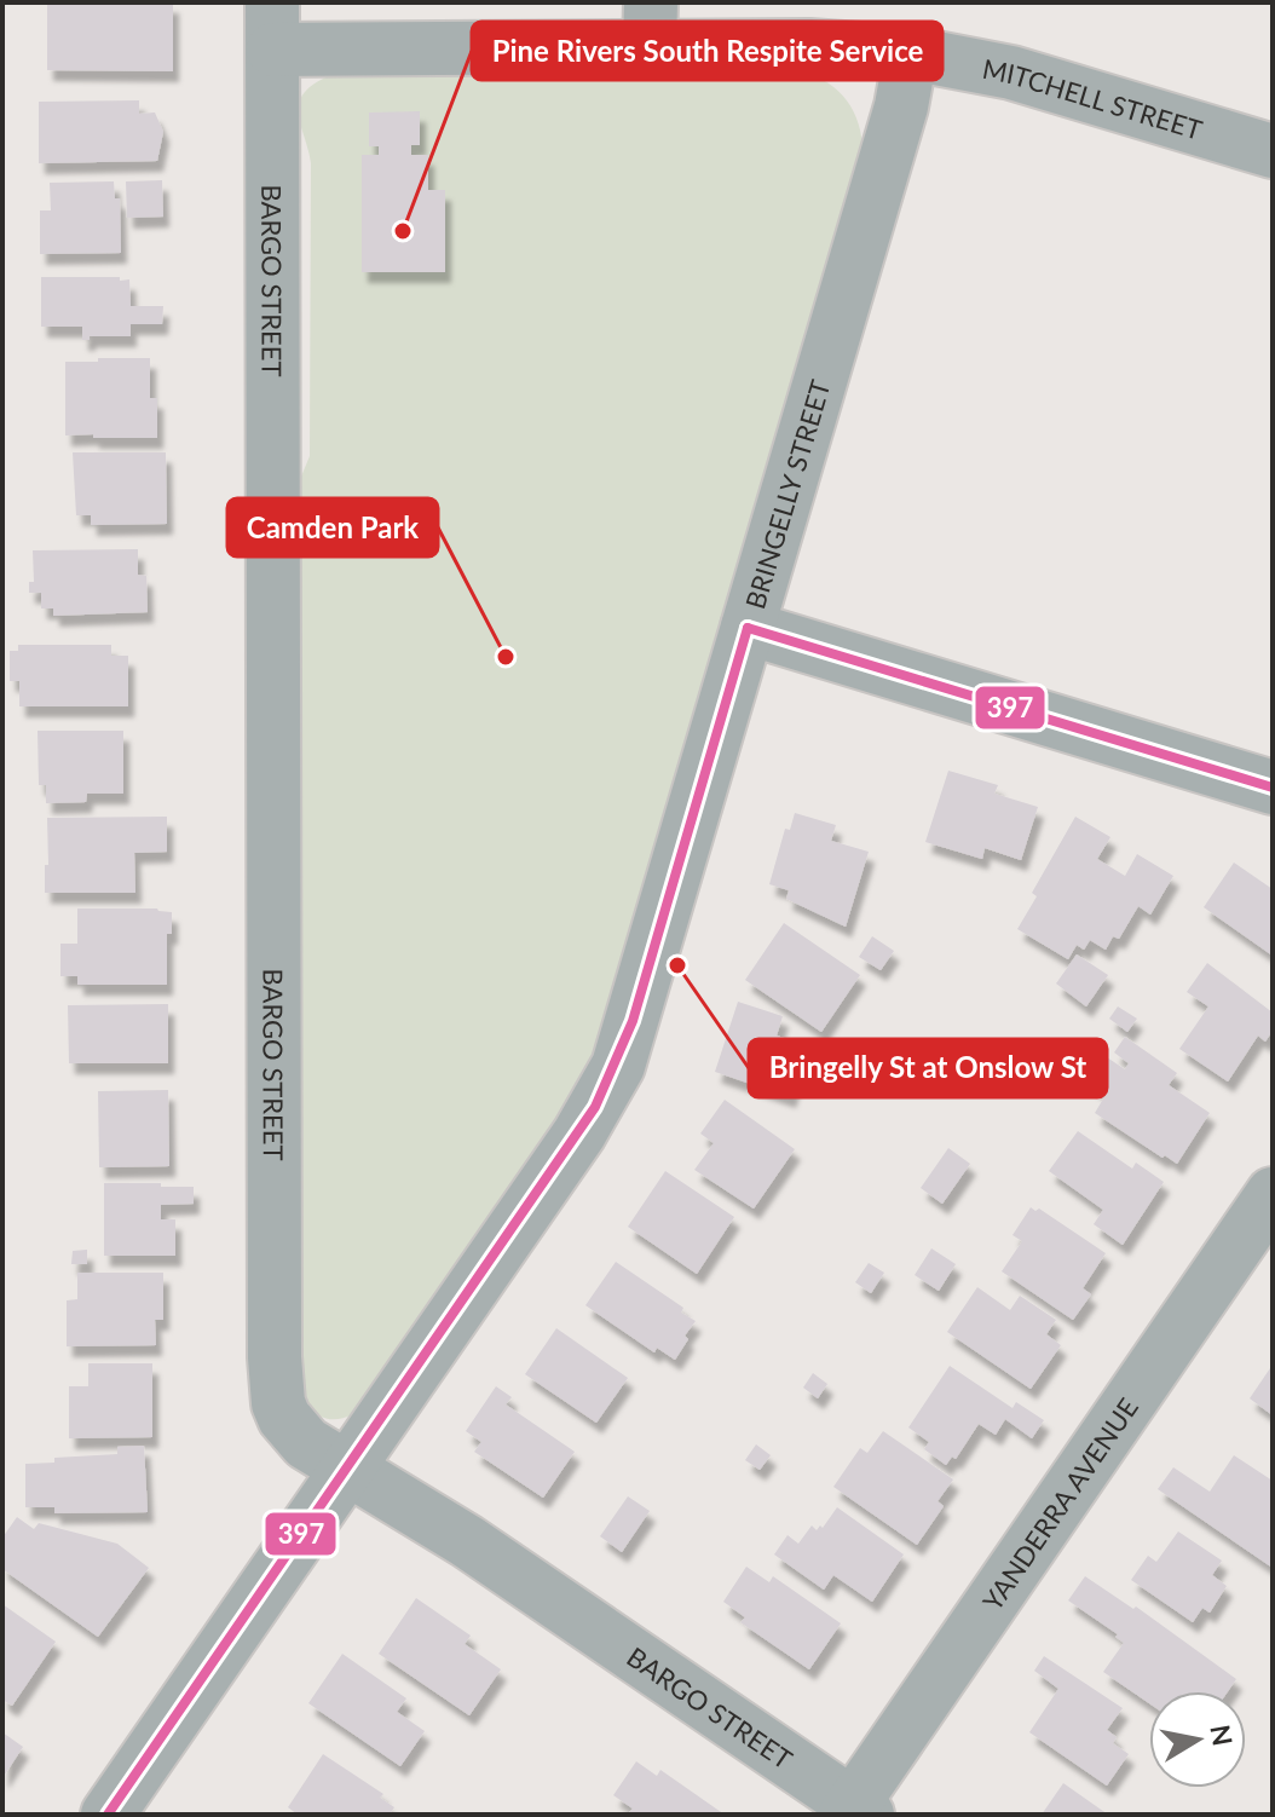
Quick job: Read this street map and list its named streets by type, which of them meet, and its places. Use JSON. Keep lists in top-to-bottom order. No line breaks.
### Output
{"streets":{"street":["MITCHELL STREET","BARGO STREET","BRINGELLY STREET","YANDERRA AVENUE"]},"crossings":[["MITCHELL STREET","BARGO STREET"],["MITCHELL STREET","BRINGELLY STREET"],["BARGO STREET","BRINGELLY STREET"],["BARGO STREET","YANDERRA AVENUE"]],"places":["Pine Rivers South Respite Service","Camden Park","Bringelly St at Onslow St"],"lines":["transit line 397"],"north":"right"}
